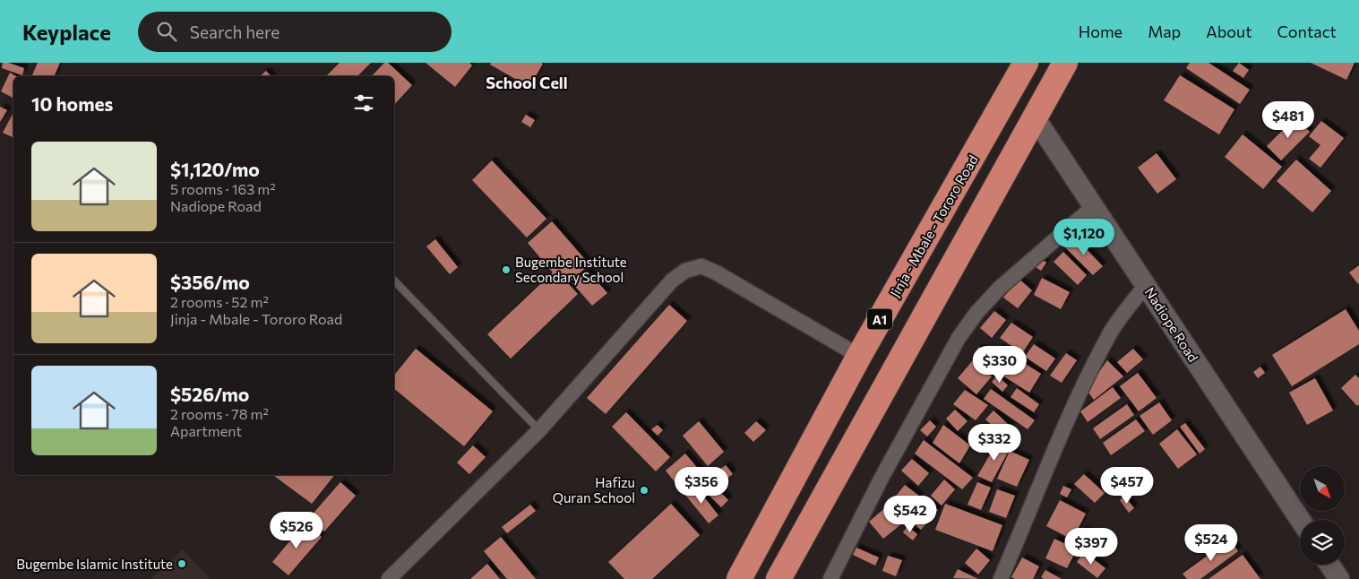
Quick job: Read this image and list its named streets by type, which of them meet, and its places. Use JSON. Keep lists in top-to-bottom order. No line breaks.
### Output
{"streets":{"highway":["Jinja - Mbale - Tororo Road","A1"],"street":["Nadiope Road"]},"districts":["School Cell"],"places":["Bugembe Institute Secondary School","Hafizu Quran School","Bugembe Islamic Institute"],"north":"bottom right","page":{"header":"Keyplace","search":"Search here","nav":["Home","Map","About","Contact"],"heading":"10 homes","price":["$481","$1,120","$330","$332","$356","$457","$542","$526","$524","$397"],"list":[{"name":"$1,120/mo","note":"5 rooms · 163 m² · Nadiope Road"},{"name":"$356/mo","note":"2 rooms · 52 m² · Jinja - Mbale - Tororo Road"},{"name":"$526/mo","note":"2 rooms · 78 m² · Apartment"}]}}
